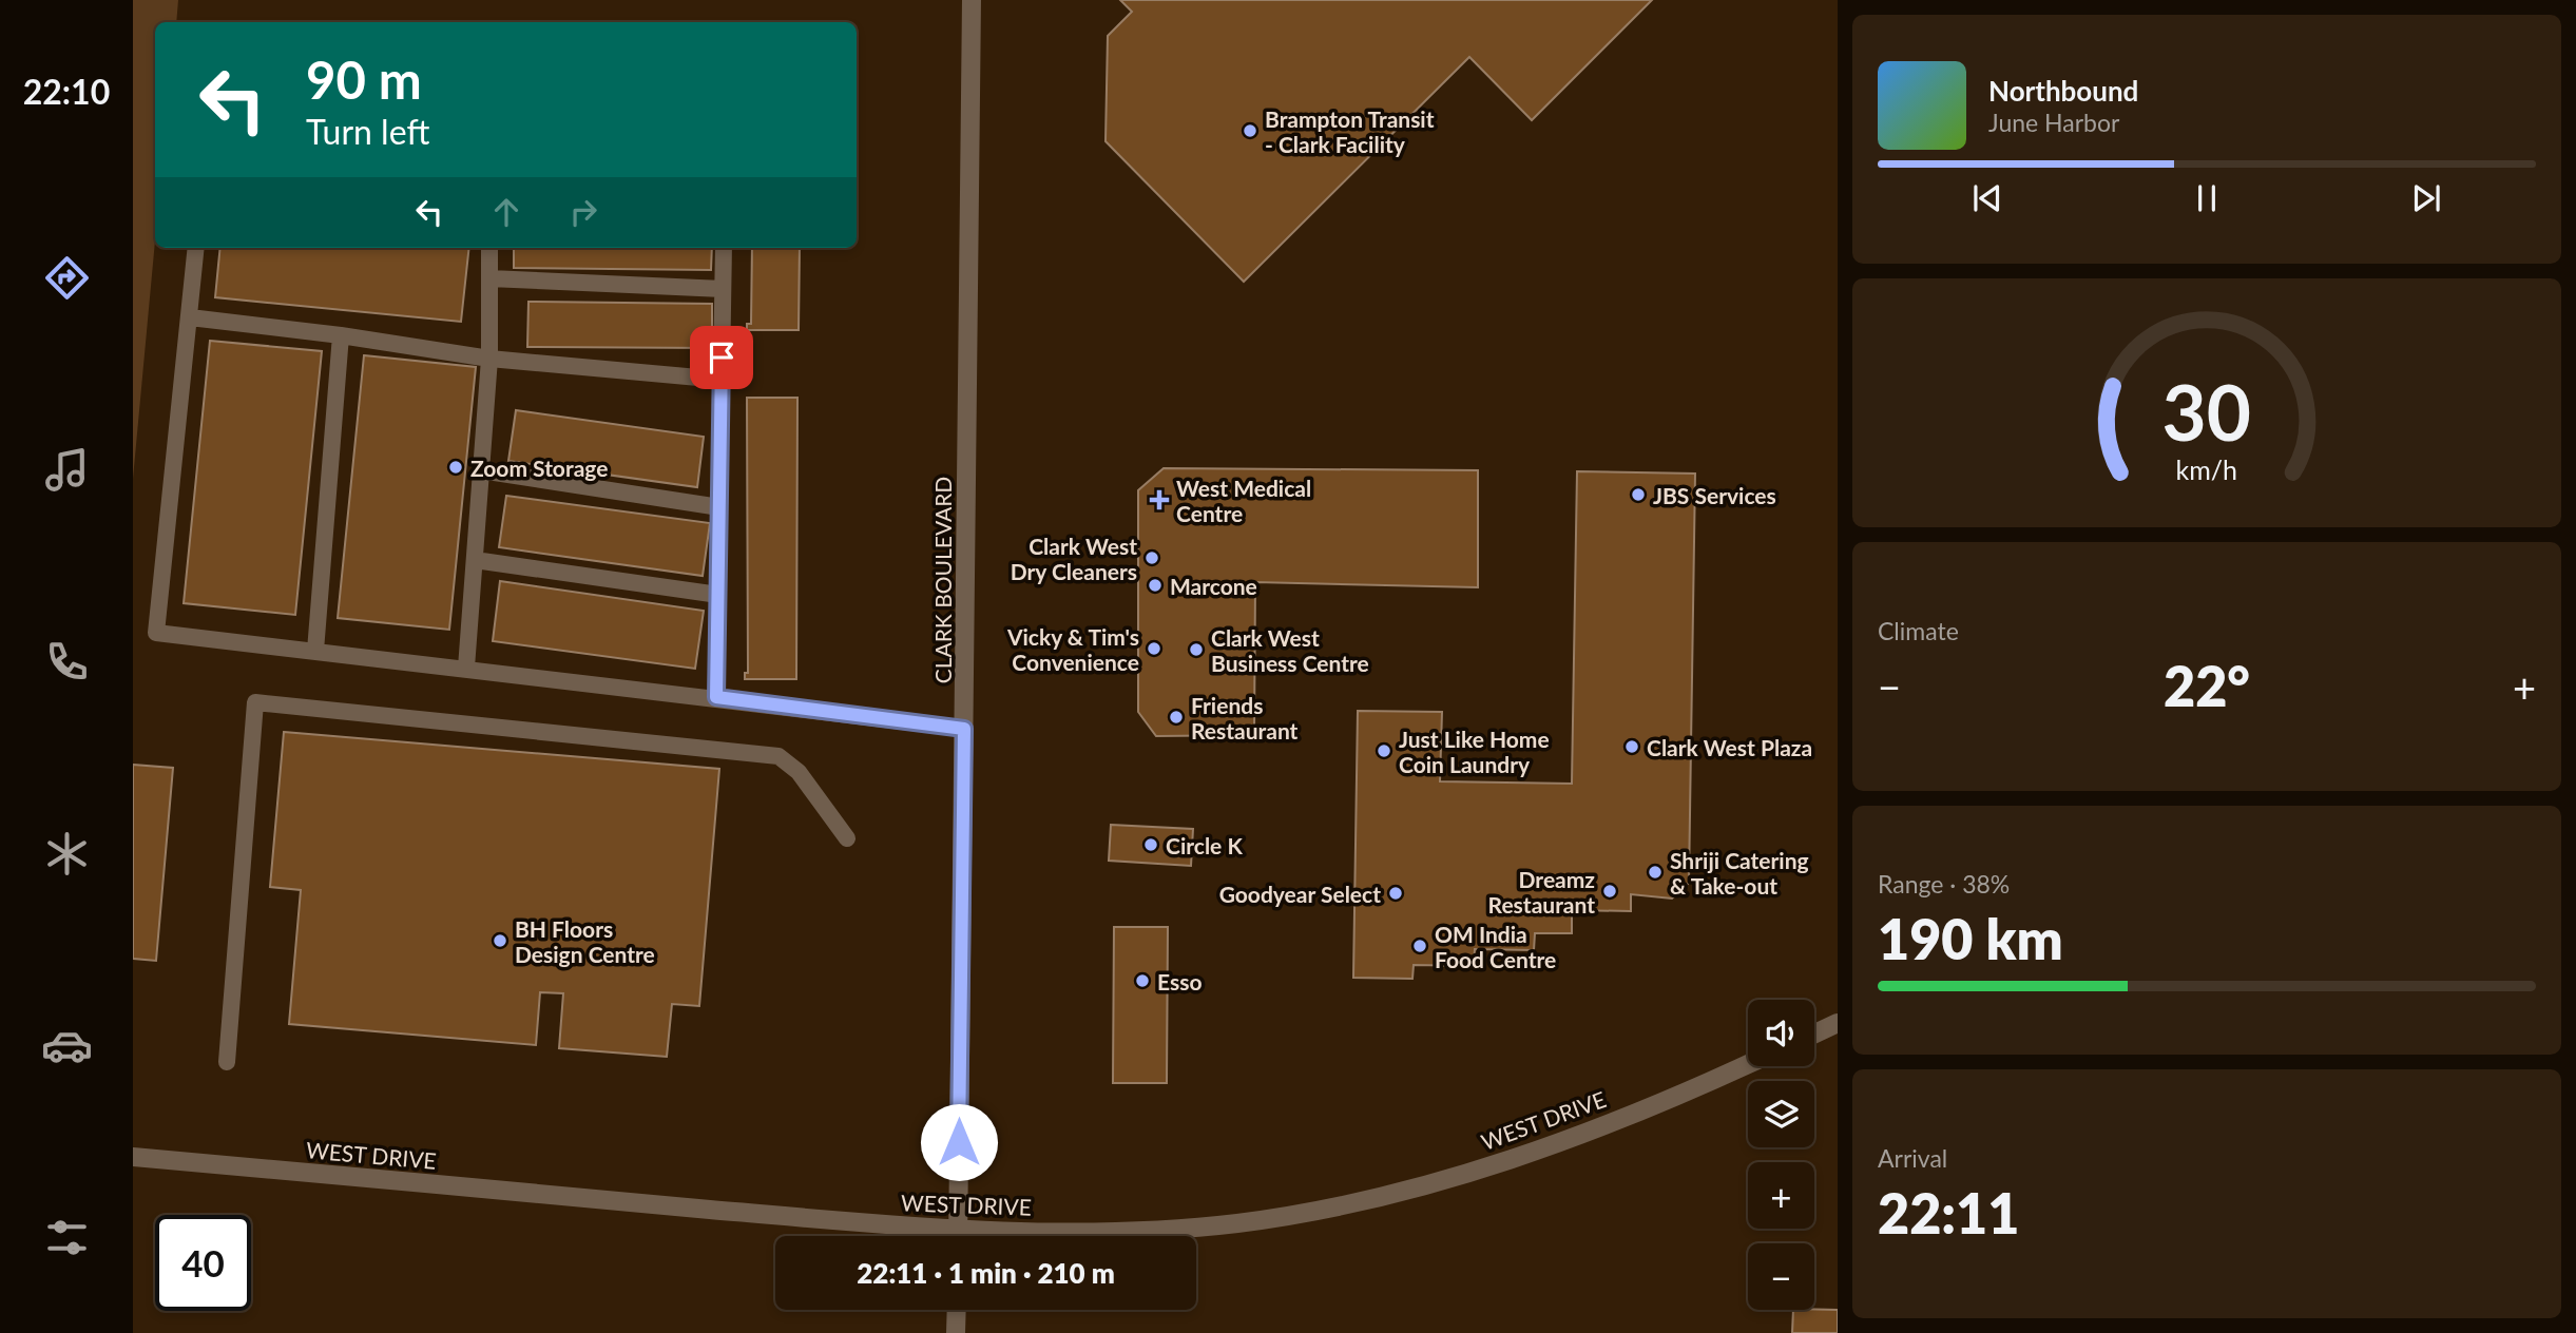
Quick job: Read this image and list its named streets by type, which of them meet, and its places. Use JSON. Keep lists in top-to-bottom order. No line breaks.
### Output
{"streets":{"street":["CLARK BOULEVARD","WEST DRIVE"]},"places":{"other":["Brampton Transit - Clark Facility","Zoom Storage","JBS Services","Clark West Dry Cleaners","Marcone","Vicky & Tim's Convenience","Clark West Business Centre","Friends Restaurant","Clark West Plaza","Just Like Home Coin Laundry","Circle K","Shriji Catering & Take-out","Dreamz Restaurant","Goodyear Select","BH Floors Design Centre","OM India Food Centre","Esso"],"health":["West Medical Centre"]},"page":{"tabs":"22:10","turn":["90 m","Turn left"],"song":["Northbound","June Harbor"],"tile":["Climate",["Range · 38%","190 km"],["Arrival","22:11"]],"heat":["−","22°","+"],"map_buttons":["+","−"],"limit":"40","trip":"22:11 · 1 min · 210 m","gauge":["30","km/h"]}}
